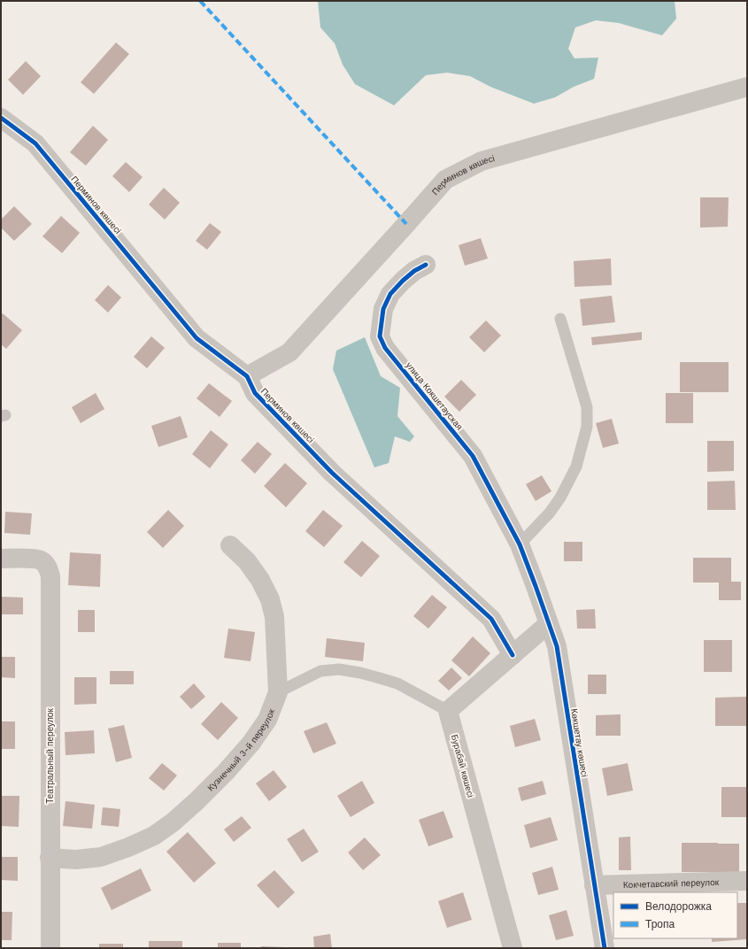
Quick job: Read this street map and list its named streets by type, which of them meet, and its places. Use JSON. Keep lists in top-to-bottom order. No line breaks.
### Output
{"streets":{"street":["Перминов көшесі","улица Кокшетауская","Көкшетау көшесі","Кузнечный 3-й переулок","Театральный переулок","Бурабай көшесі","Кокчетавский переулок"]},"crossings":[["улица Кокшетауская","Көкшетау көшесі"],["Көкшетау көшесі","Кокчетавский переулок"],["Кузнечный 3-й переулок","Театральный переулок"]],"legend":["Велодорожка","Тропа"]}
